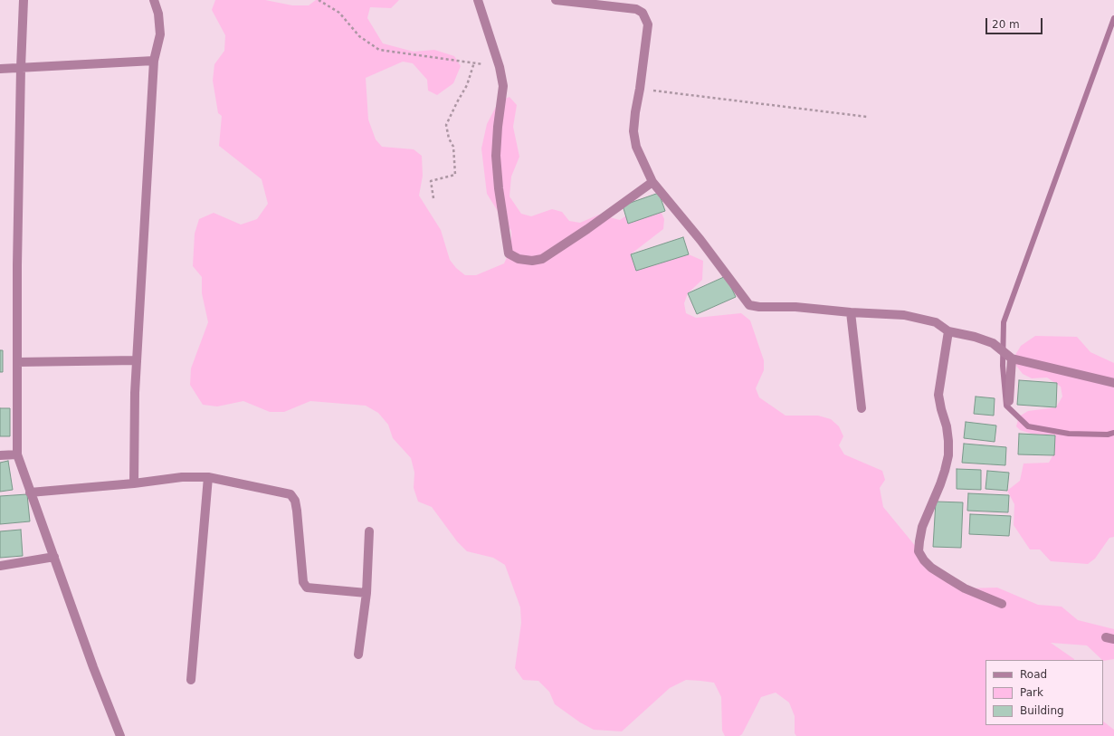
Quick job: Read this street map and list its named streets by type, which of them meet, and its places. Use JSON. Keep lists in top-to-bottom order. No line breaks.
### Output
{"legend":["Road","Park","Building"],"scale_bar":"20 m"}
